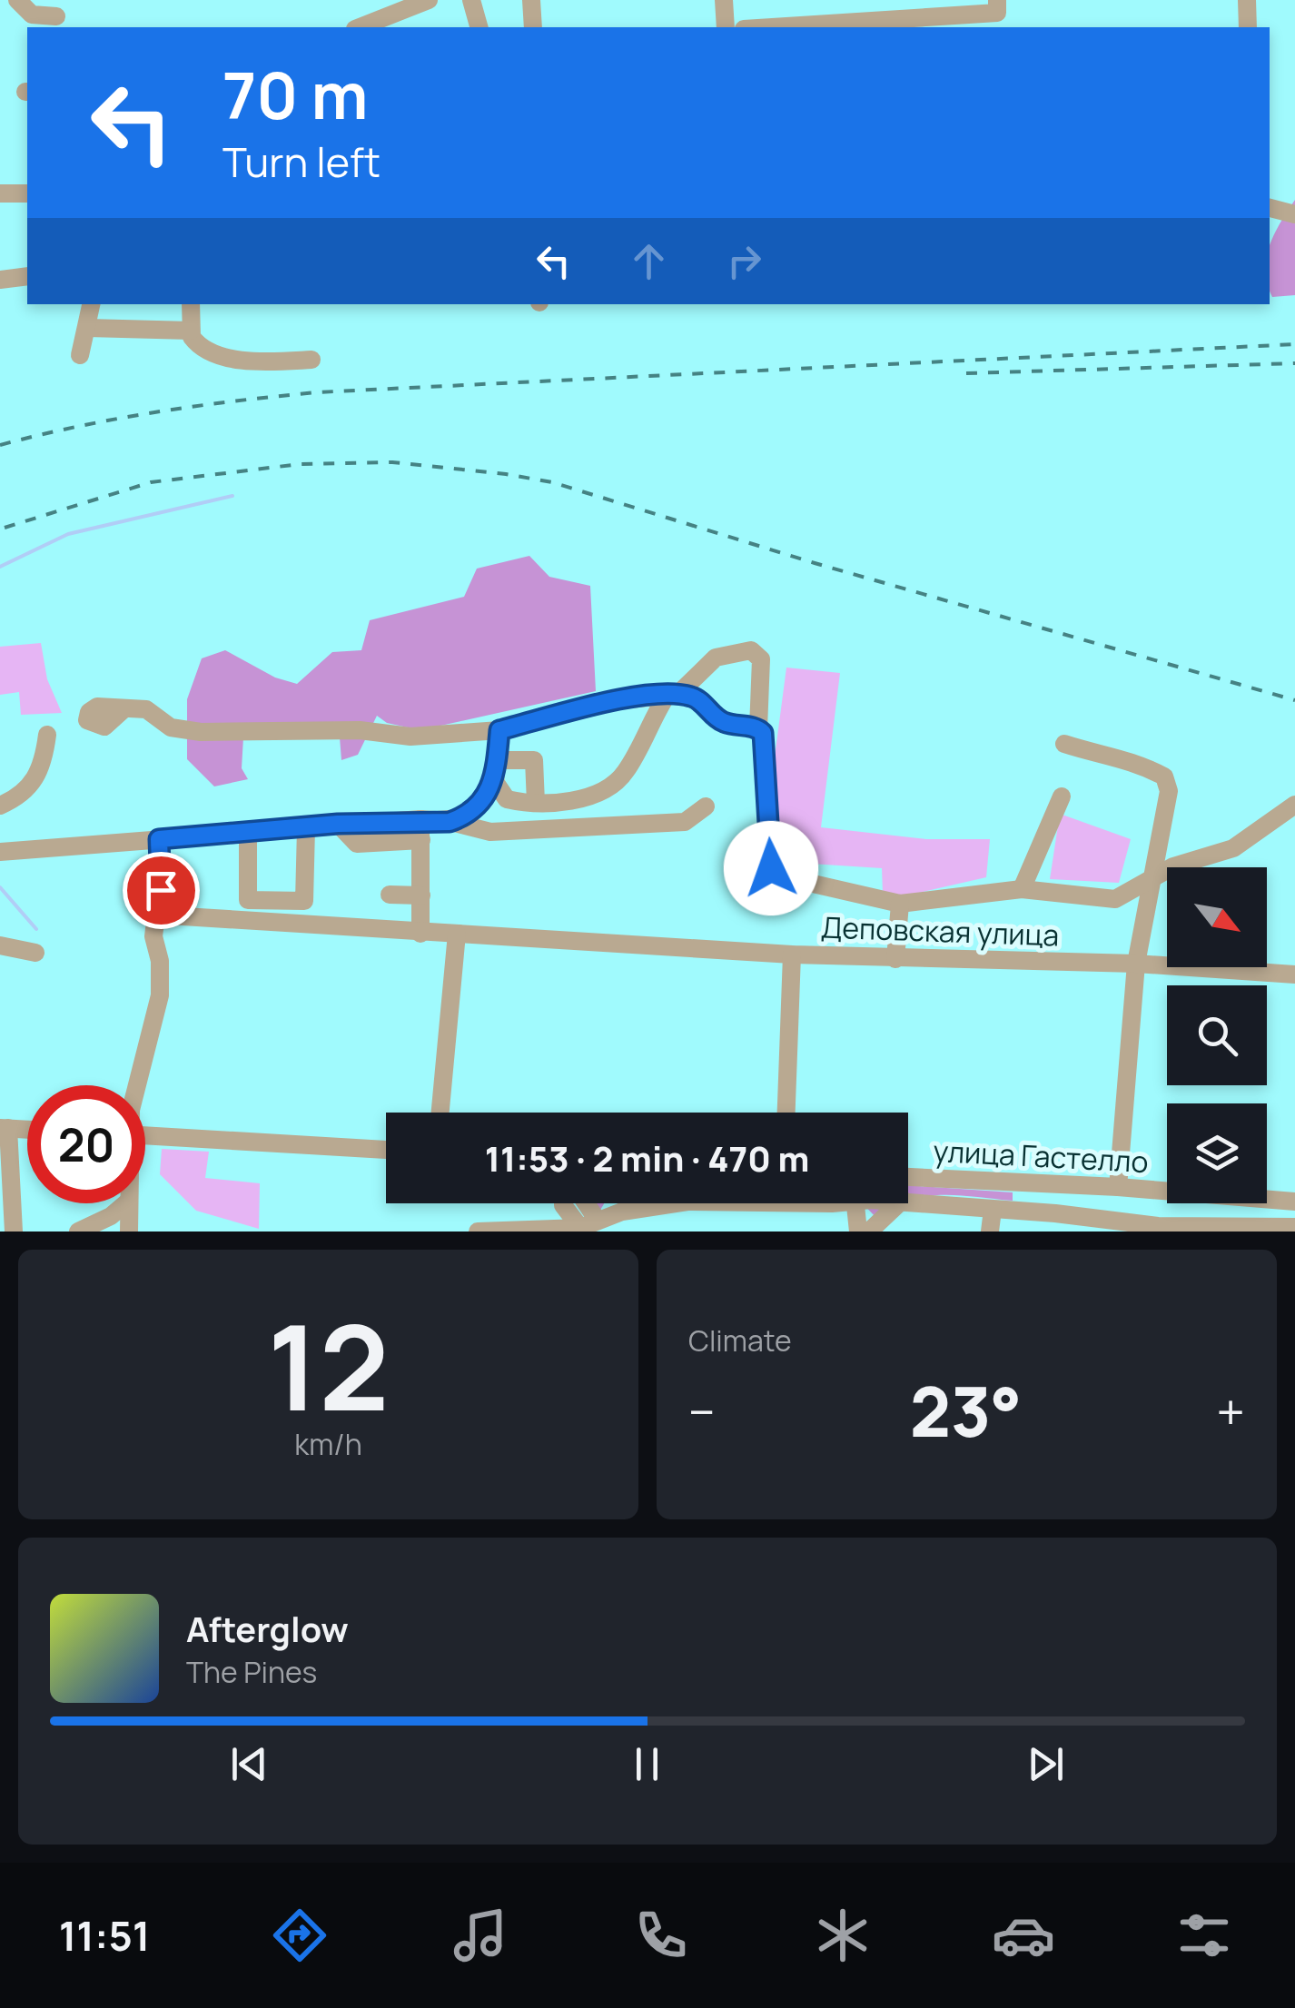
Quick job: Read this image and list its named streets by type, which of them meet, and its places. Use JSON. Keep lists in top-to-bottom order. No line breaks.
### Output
{"streets":{"street":["Деповская улица","улица Гастелло"]},"north":"bottom right","page":{"turn":["70 m","Turn left"],"limit":"20","trip":"11:53 · 2 min · 470 m","tile":[["12","km/h"],"Climate"],"heat":["−","23°","+"],"song":["Afterglow","The Pines"],"tabs":"11:51"}}
